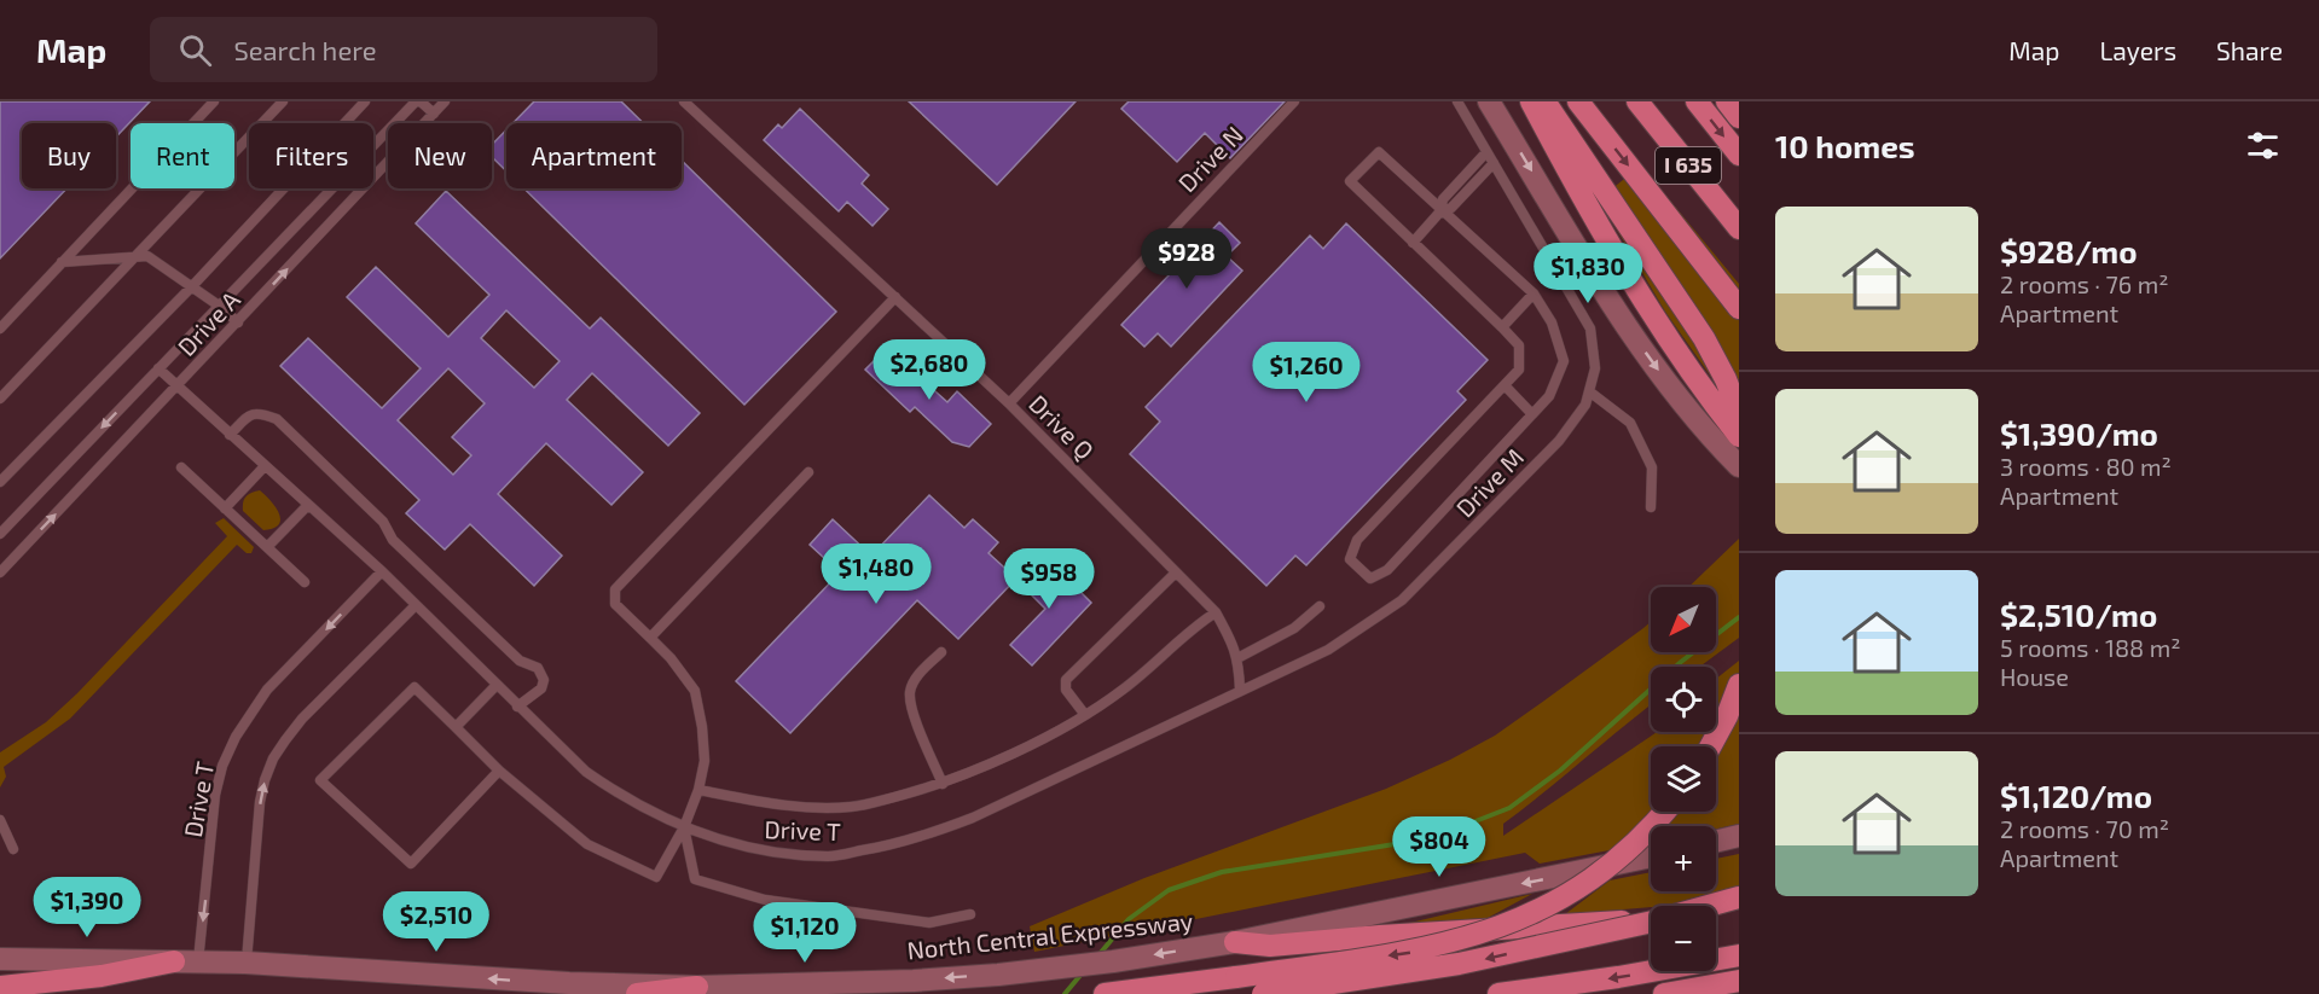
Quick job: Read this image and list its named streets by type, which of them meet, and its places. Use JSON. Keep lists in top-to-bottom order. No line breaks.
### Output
{"streets":{"highway":["I 635"],"main road":["North Central Expressway"],"lane":["Drive N","Drive A","Drive Q","Drive M","Drive T"]},"crossings":[["Drive N","Drive Q"],["Drive A","Drive T"],["Drive Q","Drive M"],["Drive Q","Drive T"],["Drive M","Drive T"],["Drive T","North Central Expressway"]],"one_way":["North Central Expressway"],"north":"bottom left","page":{"header":"Map","search":"Search here","nav":["Map","Layers","Share"],"heading":"10 homes","chip":["Buy","Rent","Filters","New","Apartment"],"list":[{"name":"$928/mo","note":"2 rooms · 76 m² · Apartment"},{"name":"$1,390/mo","note":"3 rooms · 80 m² · Apartment"},{"name":"$2,510/mo","note":"5 rooms · 188 m² · House"},{"name":"$1,120/mo","note":"2 rooms · 70 m² · Apartment"}],"price":["$928","$1,830","$2,680","$1,260","$1,480","$958","$804","$1,390","$2,510","$1,120"],"map_buttons":["+","−"]}}
